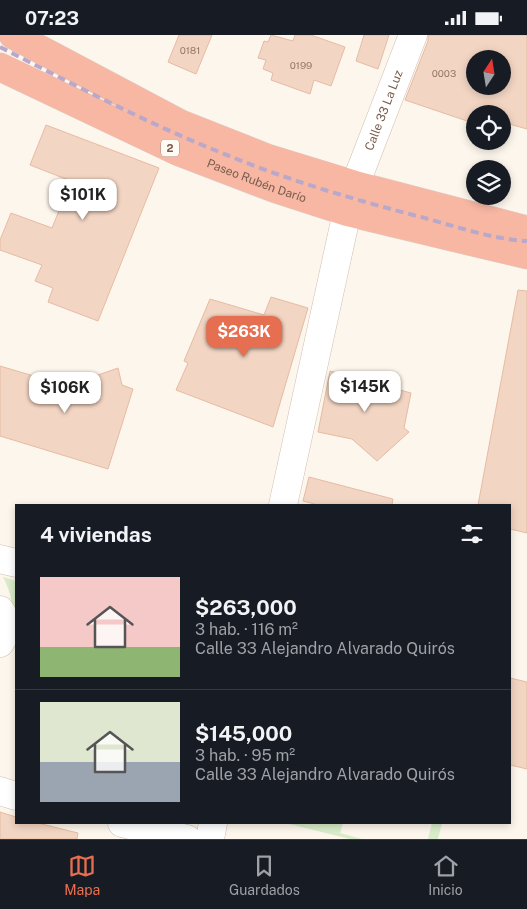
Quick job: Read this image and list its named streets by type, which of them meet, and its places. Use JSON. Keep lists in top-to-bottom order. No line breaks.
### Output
{"streets":{"highway":["2","Paseo Rubén Darío"],"street":["Calle 33 La Luz"]},"crossings":[["Calle 33 La Luz","Paseo Rubén Darío"]],"house_numbers":["0181","0199","0003"],"north":"top","page":{"status":"07:23","price":["$101K","$263K","$145K","$106K"],"heading":"4 viviendas","list":[{"name":"$263,000","note":"3 hab. · 116 m² · Calle 33 Alejandro Alvarado Quirós"},{"name":"$145,000","note":"3 hab. · 95 m² · Calle 33 Alejandro Alvarado Quirós"}],"tabs":["Mapa","Guardados","Inicio"]}}
